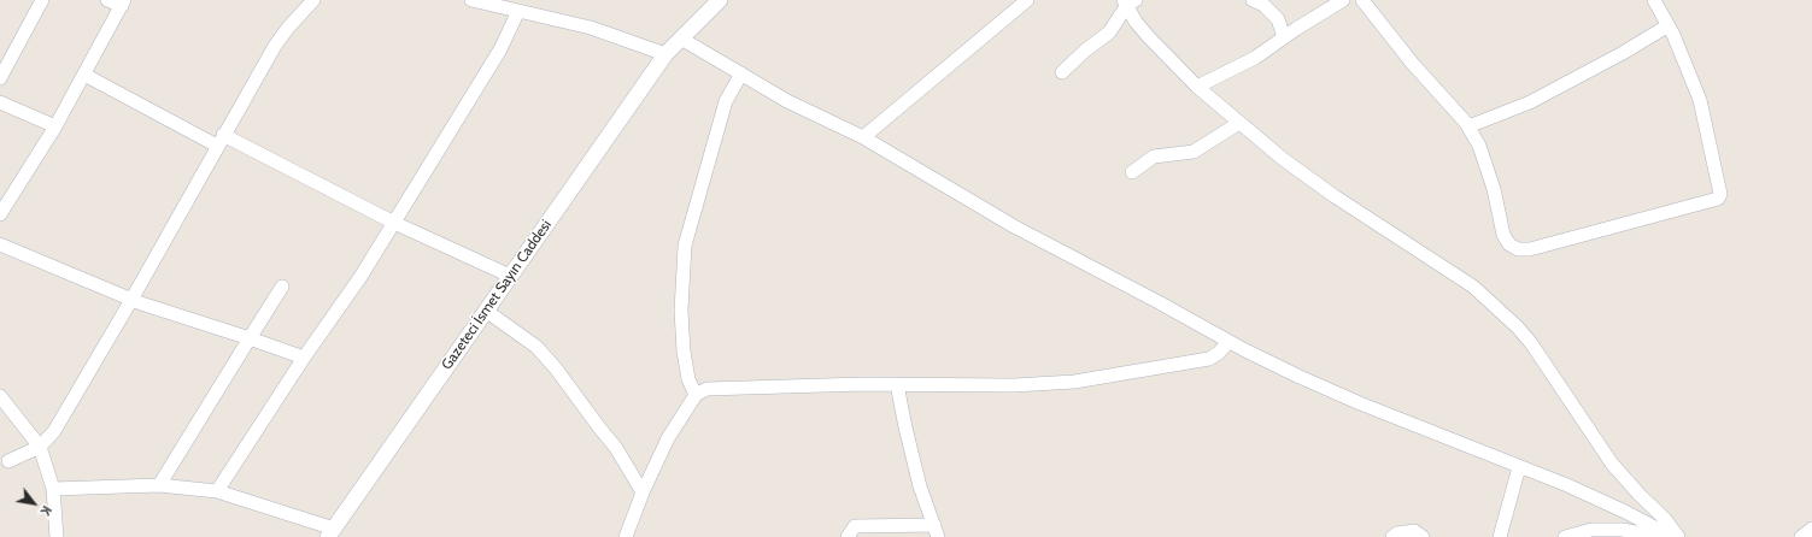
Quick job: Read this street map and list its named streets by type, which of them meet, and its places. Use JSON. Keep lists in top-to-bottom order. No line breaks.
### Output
{"streets":{"street":["Gazeteci İsmet Sayın Caddesi"]},"north":"bottom right"}
